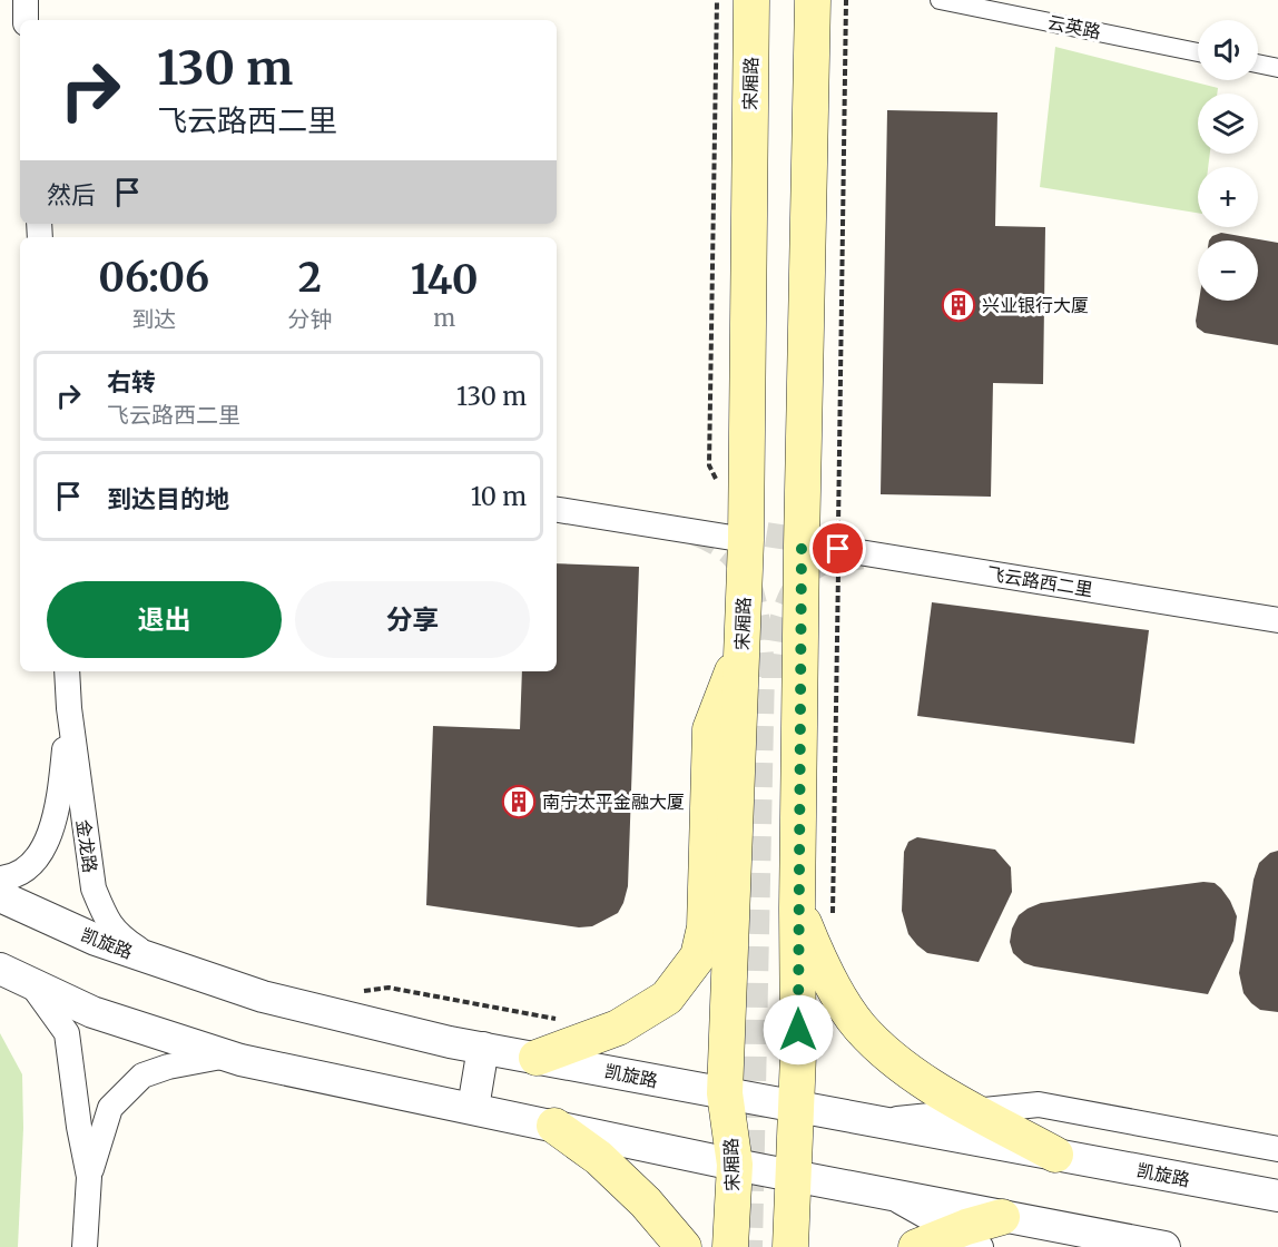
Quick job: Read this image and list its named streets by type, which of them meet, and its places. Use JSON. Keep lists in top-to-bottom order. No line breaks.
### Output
{"streets":{"main road":["宋厢路"],"street":["云英路","飞云路西二里","金龙路","凯旋路"]},"crossings":[["宋厢路","凯旋路"],["金龙路","凯旋路"]],"places":{"building":["兴业银行大厦","南宁太平金融大厦"]},"page":{"map_buttons":["+","−"],"turn":["130 m","飞云路西二里"],"then":"然后","eta":["06:06","到达","2","分钟","140","m"],"list":[{"name":"右转","note":"飞云路西二里","value":"130 m"},{"name":"到达目的地","value":"10 m"}],"buttons":["退出","分享"]}}
